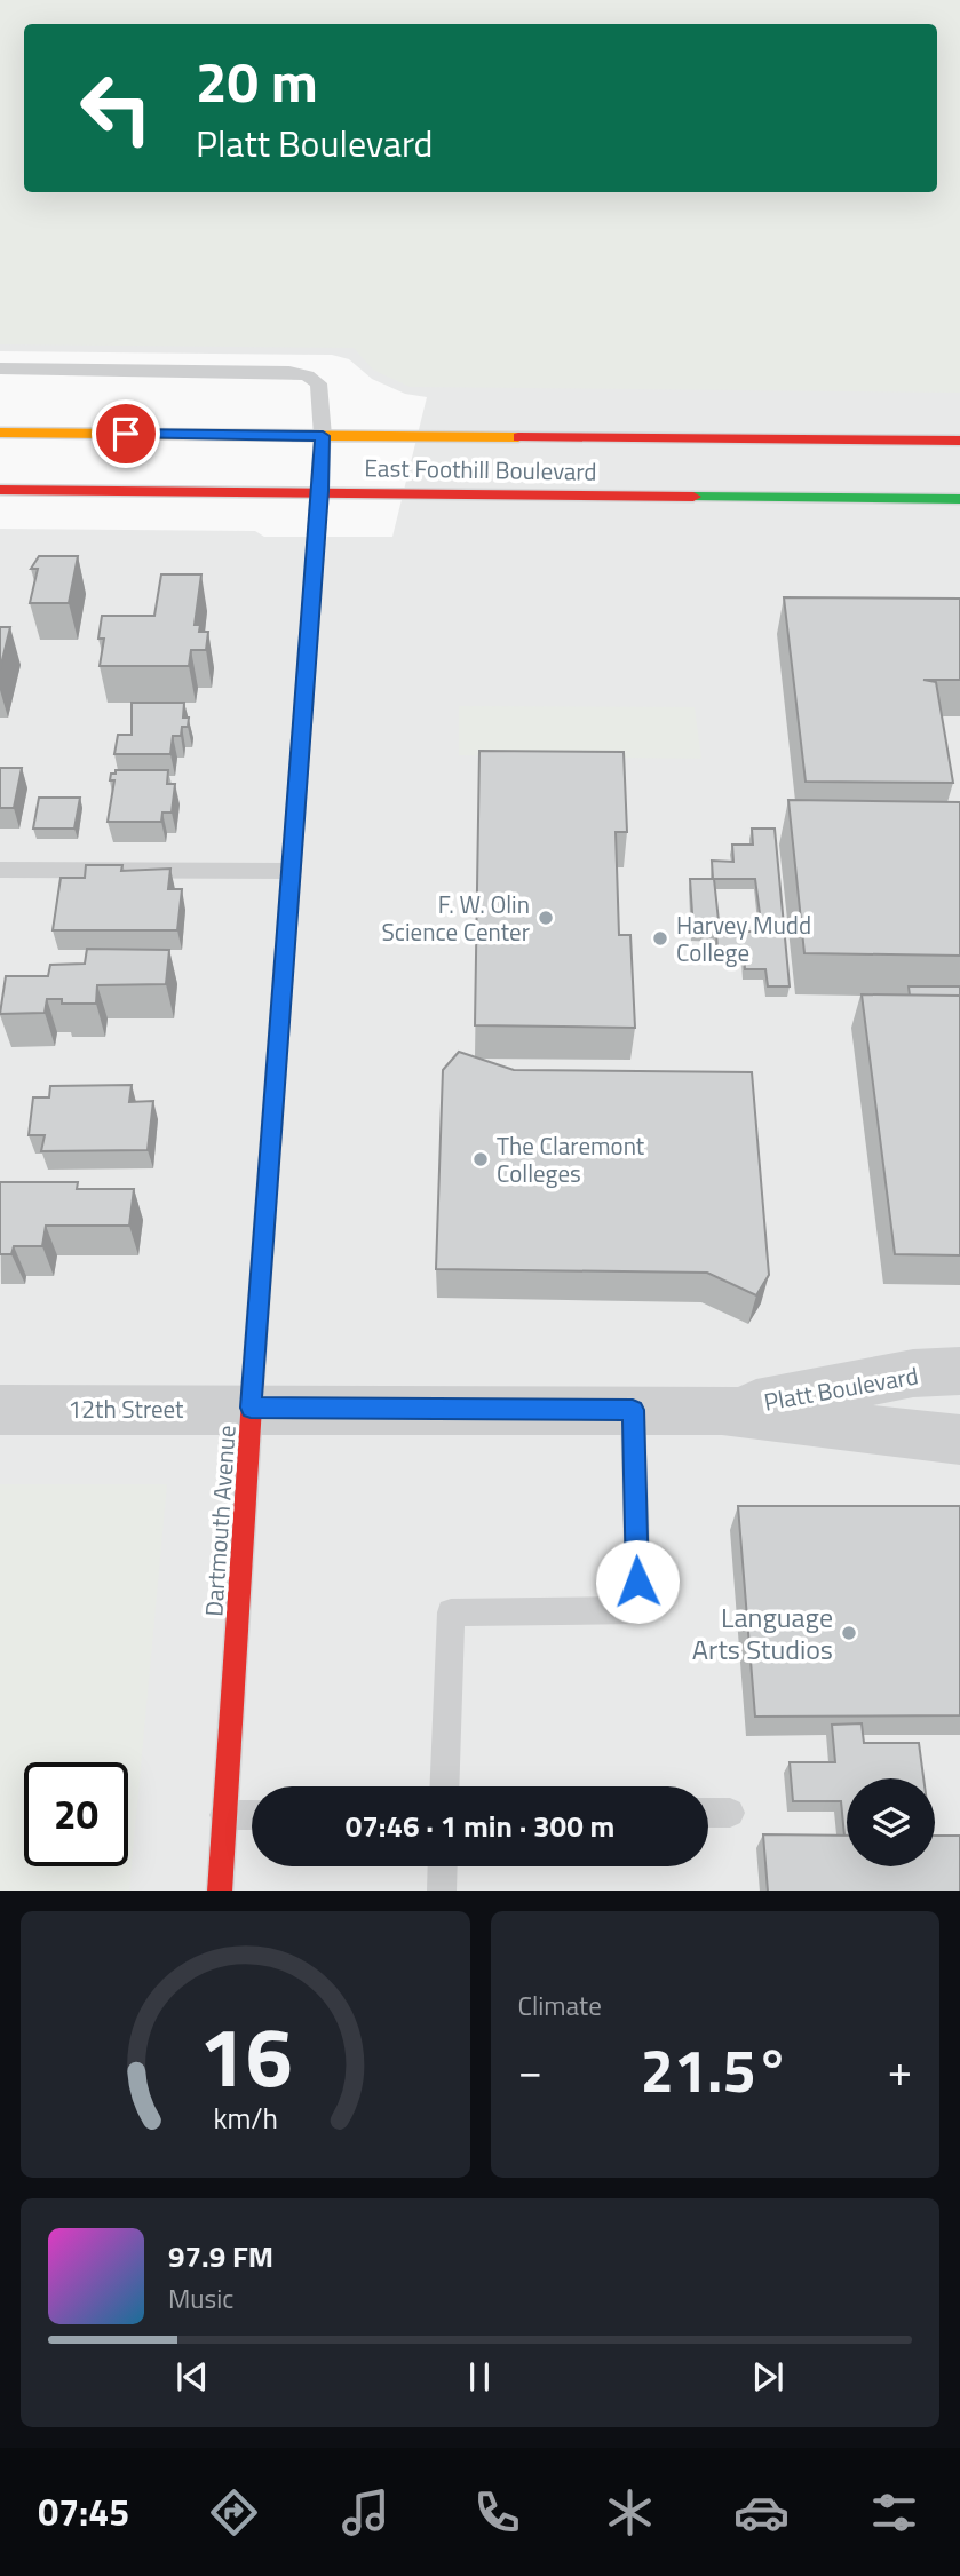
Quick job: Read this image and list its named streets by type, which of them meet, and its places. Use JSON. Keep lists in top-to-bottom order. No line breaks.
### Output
{"streets":{"main road":["East Foothill Boulevard","Dartmouth Avenue"],"street":["Platt Boulevard","12th Street"]},"crossings":[["East Foothill Boulevard","Dartmouth Avenue"],["Platt Boulevard","12th Street"],["Platt Boulevard","Dartmouth Avenue"],["12th Street","Dartmouth Avenue"]],"places":["F. W. Olin Science Center","Harvey Mudd College","The Claremont Colleges","Language Arts Studios"],"page":{"turn":["20 m","Platt Boulevard"],"limit":"20","trip":"07:46 · 1 min · 300 m","tile":"Climate","heat":["−","21.5°","+"],"song":["97.9 FM","Music"],"tabs":"07:45","gauge":["16","km/h"]}}
